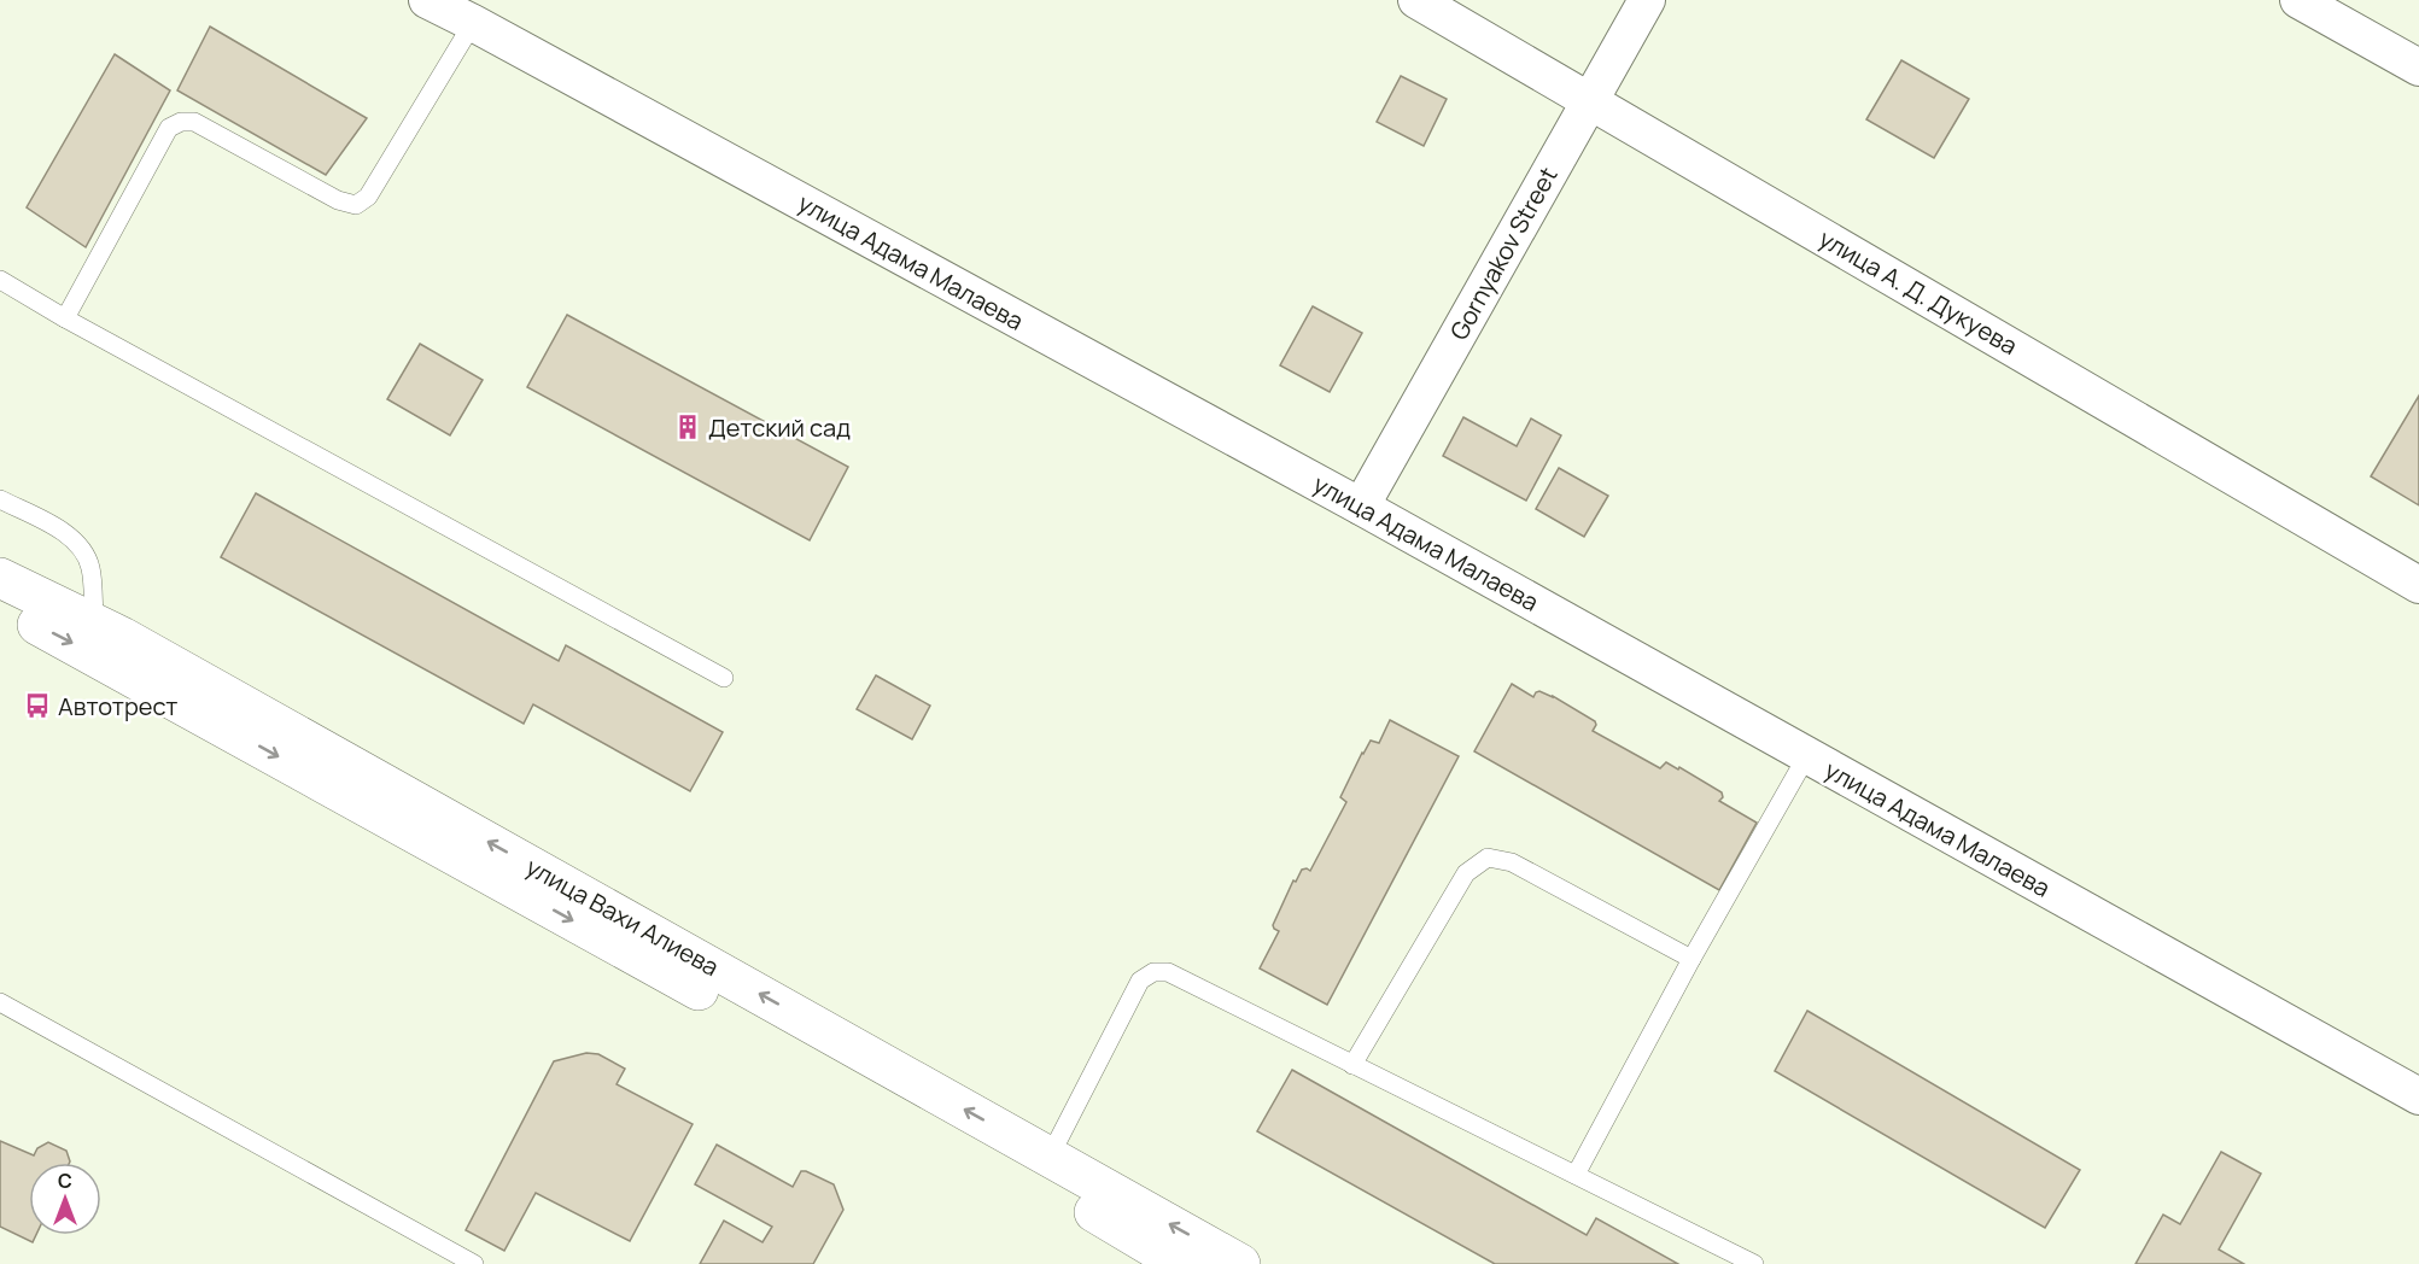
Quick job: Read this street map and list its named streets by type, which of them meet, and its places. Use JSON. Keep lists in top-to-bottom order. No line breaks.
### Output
{"streets":{"main road":["улица Вахи Алиева"],"street":["Gornyakov Street","улица Адама Малаева","улица А. Д. Дукуева"]},"crossings":[["Gornyakov Street","улица Адама Малаева"],["Gornyakov Street","улица А. Д. Дукуева"]],"places":{"building":["Детский сад"],"bus stop":["Автотрест"]},"north":"top"}
